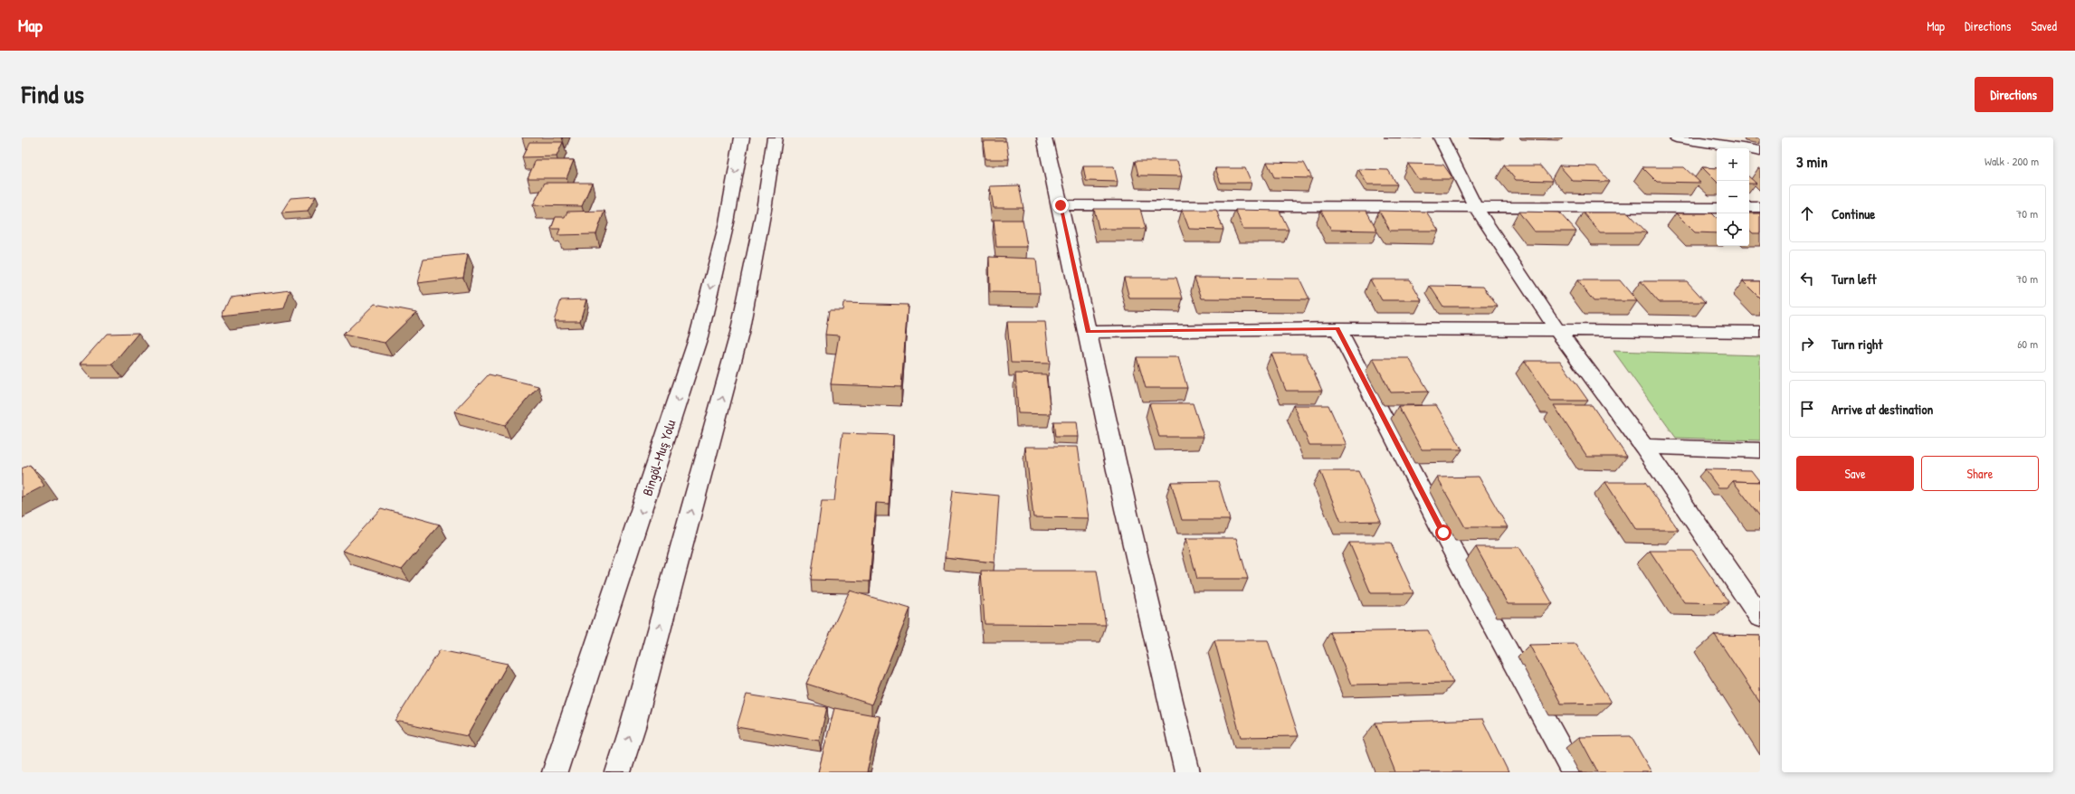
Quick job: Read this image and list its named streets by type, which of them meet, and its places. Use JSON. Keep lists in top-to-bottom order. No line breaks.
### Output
{"streets":{"main road":["Bingöl-Muş Yolu"]},"page":{"header":"Map","nav":["Map","Directions","Saved"],"title":"Find us","buttons":["Directions",["Save","Share"]],"heading":["3 min","Walk · 200 m"],"map_buttons":["+","−"],"list":[["Continue","70 m"],["Turn left","70 m"],["Turn right","60 m"],"Arrive at destination"]}}
